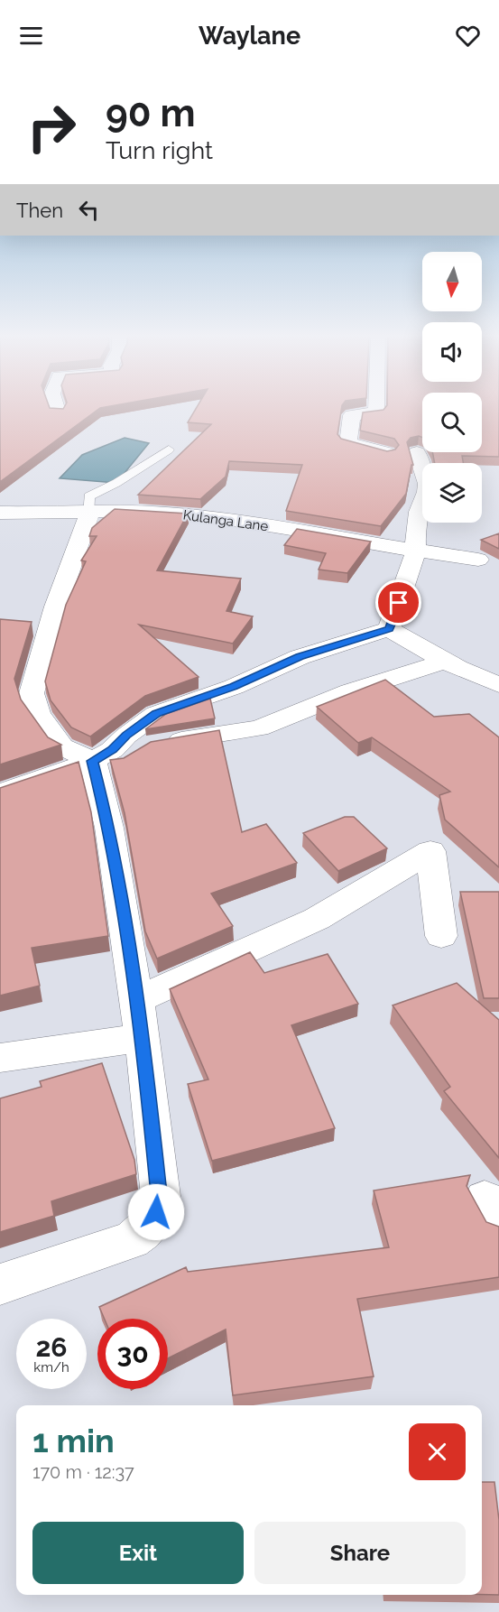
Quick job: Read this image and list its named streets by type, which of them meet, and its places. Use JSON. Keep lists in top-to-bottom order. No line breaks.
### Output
{"streets":{"street":["Kulanga Lane"]},"north":"bottom","page":{"header":"Waylane","turn":["90 m","Turn right"],"then":"Then","speed":"26 km/h","limit":"30","heading":["1 min","170 m · 12:37"],"buttons":["Exit","Share"]}}
